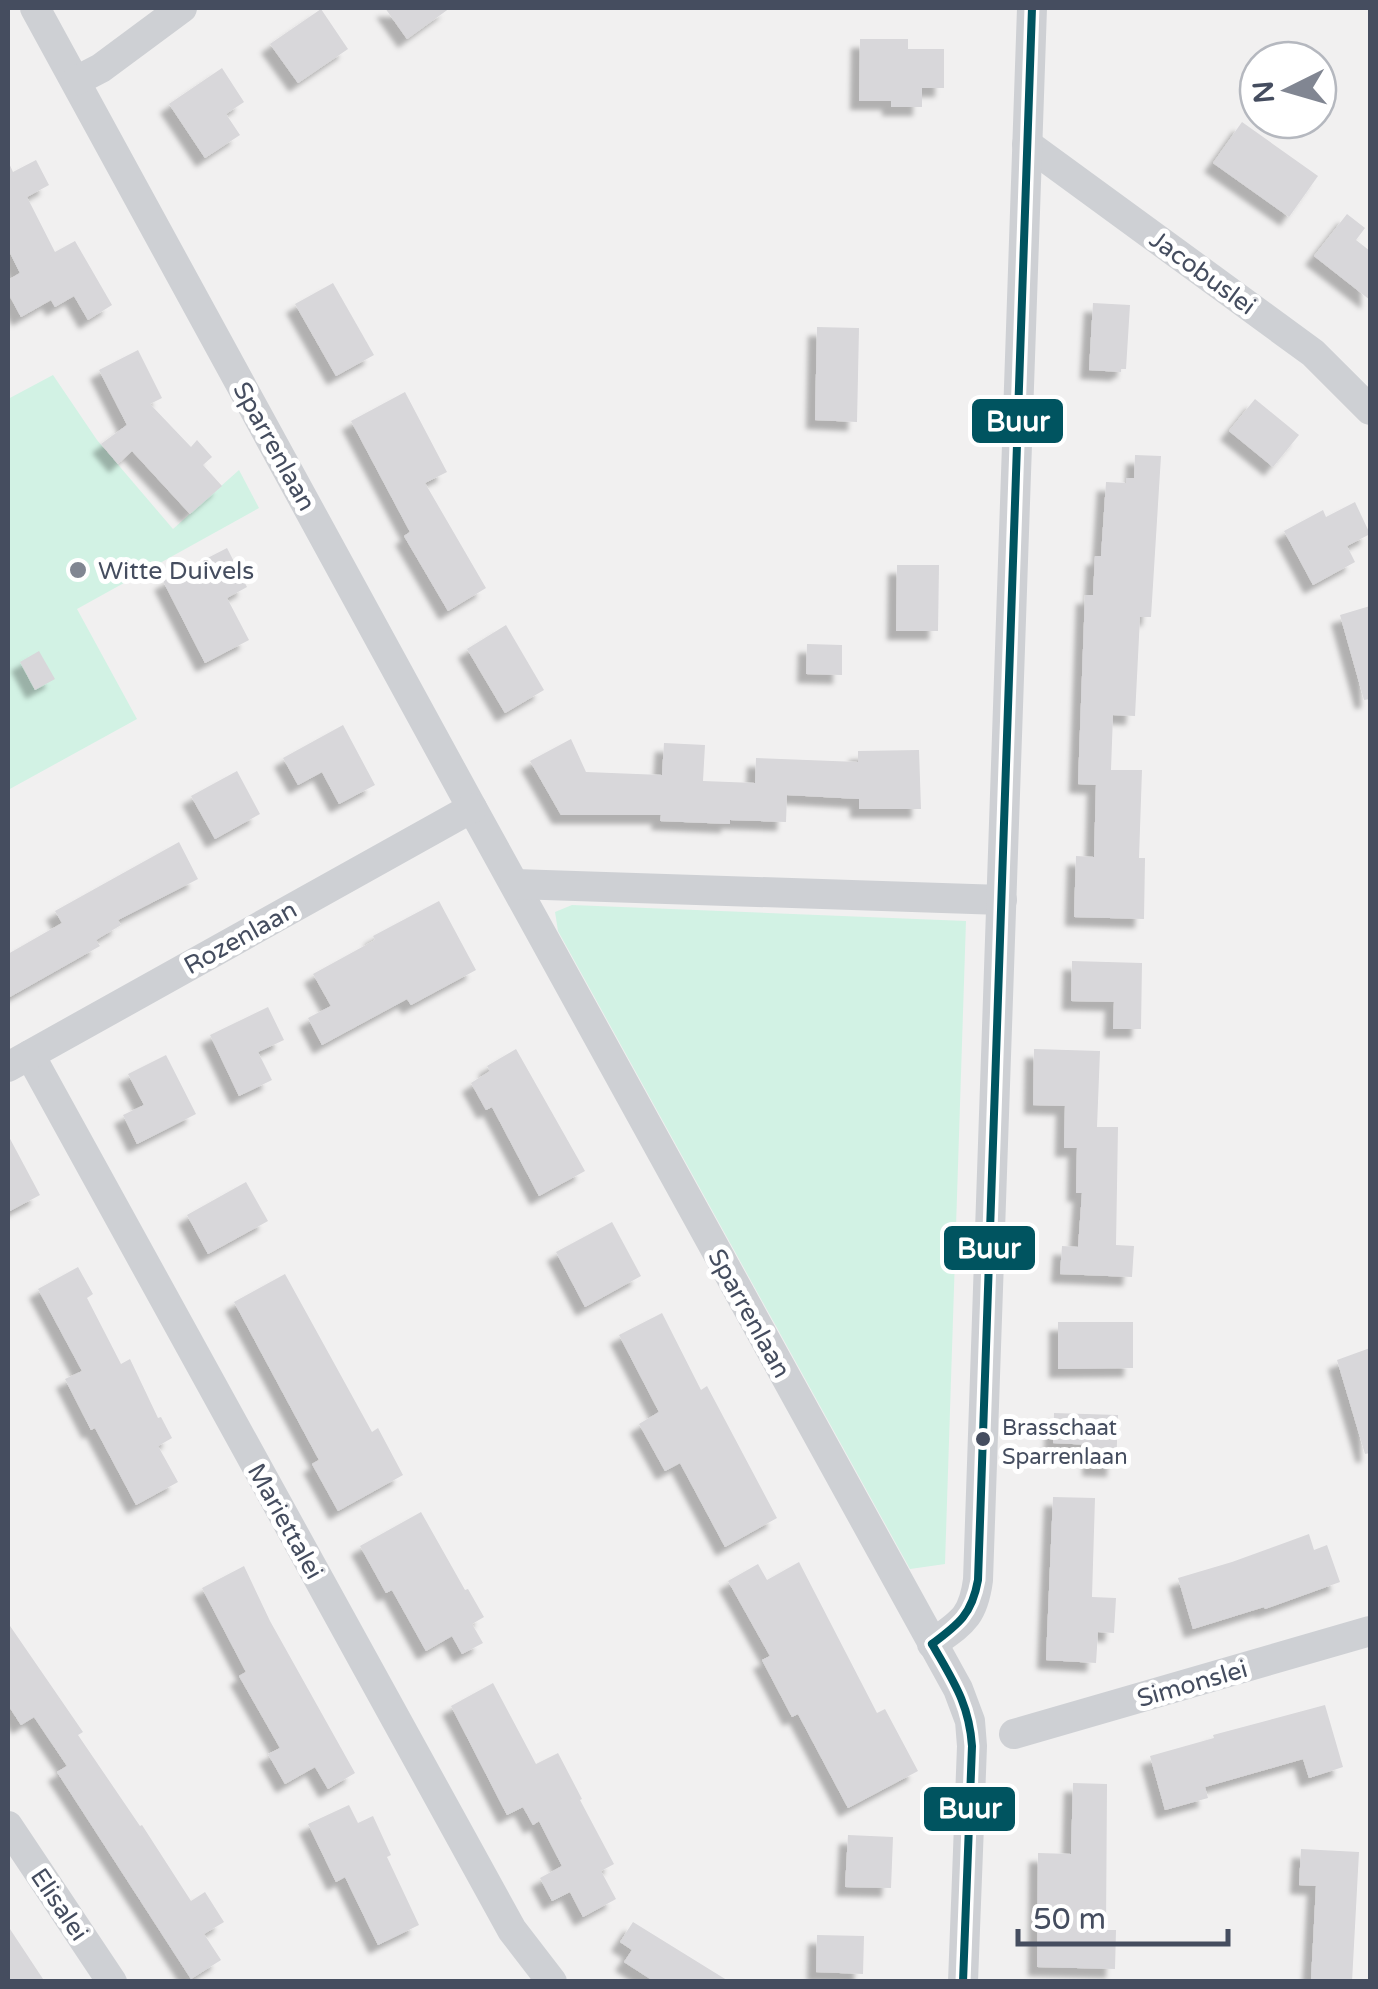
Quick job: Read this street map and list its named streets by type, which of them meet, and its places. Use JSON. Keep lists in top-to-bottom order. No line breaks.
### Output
{"streets":{"street":["Jacobuslei","Sparrenlaan","Rozenlaan","Mariettalei","Simonslei","Elisalei"]},"crossings":[["Sparrenlaan","Rozenlaan"],["Rozenlaan","Mariettalei"]],"places":["Witte Duivels","Brasschaat Sparrenlaan"],"lines":["transit line Buur"],"scale_bar":"50 m","north":"left"}
